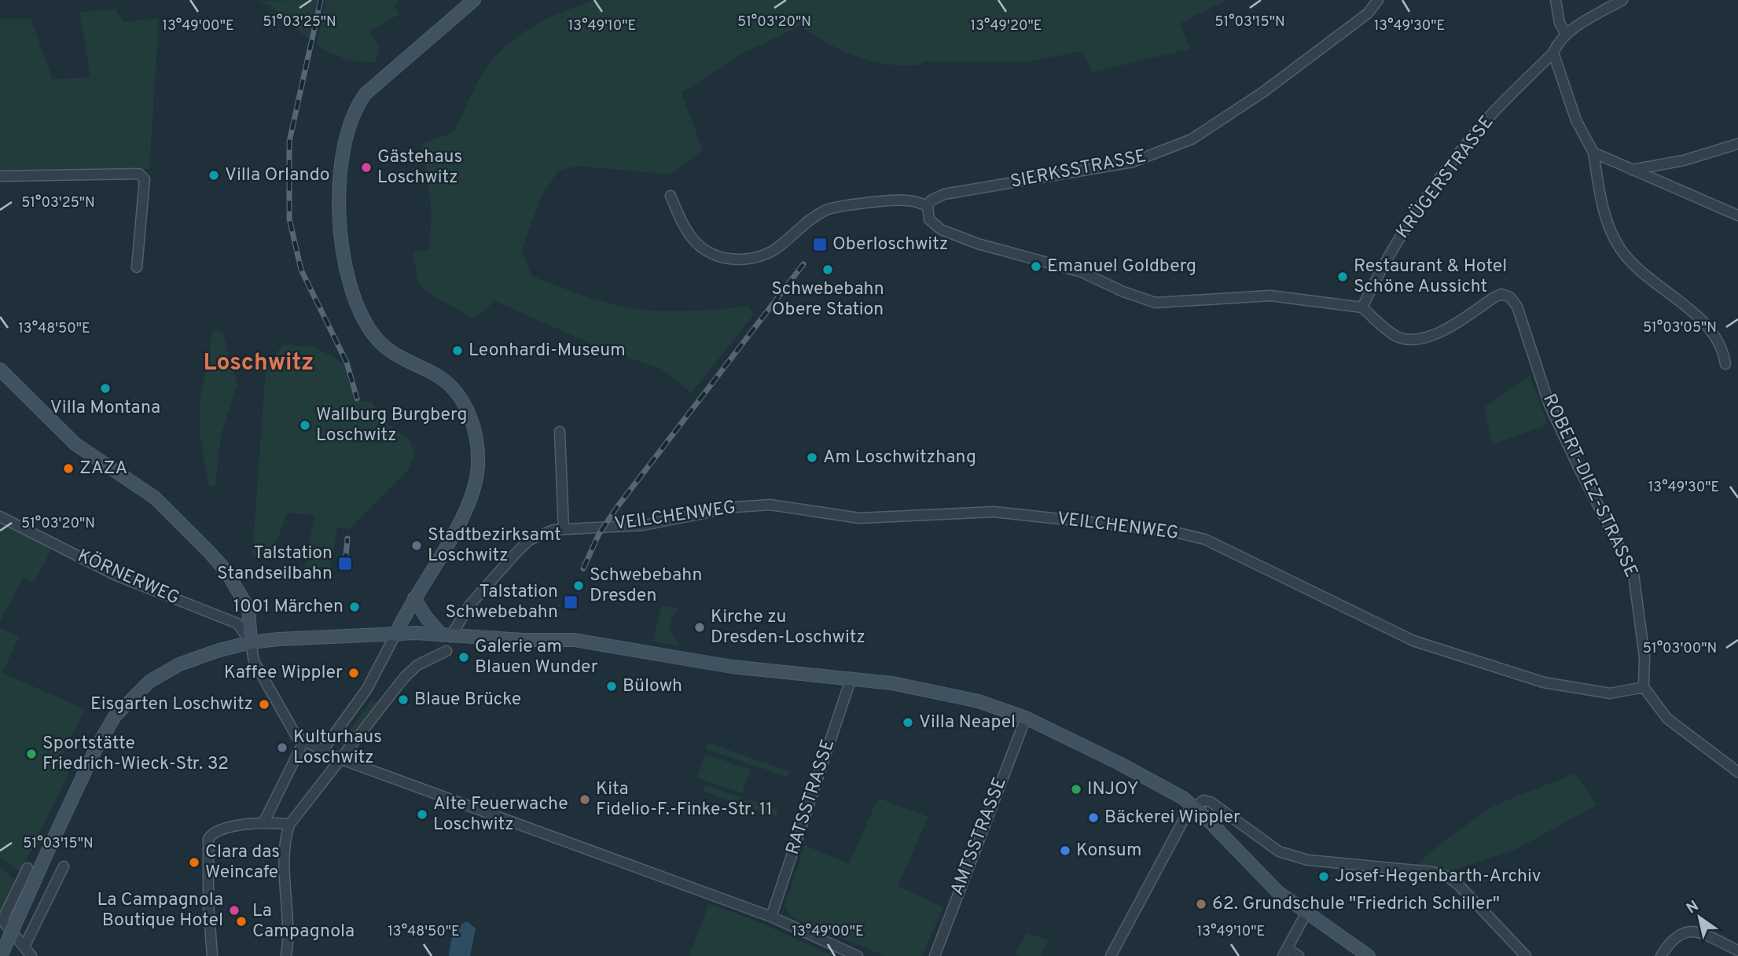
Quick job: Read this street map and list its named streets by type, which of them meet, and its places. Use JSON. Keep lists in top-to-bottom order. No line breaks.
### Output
{"streets":{"street":["SIERKSSTRASSE","KRÜGERSTRASSE","ROBERT-DIEZ-STRASSE","VEILCHENWEG","KÖRNERWEG","RATSSTRASSE","AMTSSTRASSE"]},"crossings":[["KRÜGERSTRASSE","ROBERT-DIEZ-STRASSE"],["ROBERT-DIEZ-STRASSE","VEILCHENWEG"]],"districts":["Loschwitz"],"places":{"other":["Gästehaus Loschwitz","Villa Orlando","Emanuel Goldberg","Schwebebahn Obere Station","Restaurant & Hotel Schöne Aussicht","Leonhardi-Museum","Villa Montana","Wallburg Burgberg Loschwitz","Am Loschwitzhang","ZAZA","Stadtbezirksamt Loschwitz","Schwebebahn Dresden","1001 Märchen","Kirche zu Dresden-Loschwitz","Galerie am Blauen Wunder","Kaffee Wippler","Bülowh","Blaue Brücke","Eisgarten Loschwitz","Villa Neapel","Kulturhaus Loschwitz","Sportstätte Friedrich-Wieck-Str. 32","INJOY","Kita Fidelio-F.-Finke-Str. 11","Alte Feuerwache Loschwitz","Bäckerei Wippler","Konsum","Clara das Weincafe","Josef-Hegenbarth-Archiv","62. Grundschule \"Friedrich Schiller\"","La Campagnola Boutique Hotel","La Campagnola"],"transit":["Oberloschwitz","Talstation Standseilbahn","Talstation Schwebebahn"]},"north":"top left","coordinates":["51°03'25\"N","51°03'20\"N","51°03'15\"N","13°49'00\"E","13°49'10\"E","13°49'20\"E","13°49'30\"E","51°03'05\"N","13°48'50\"E","51°03'00\"N"]}
